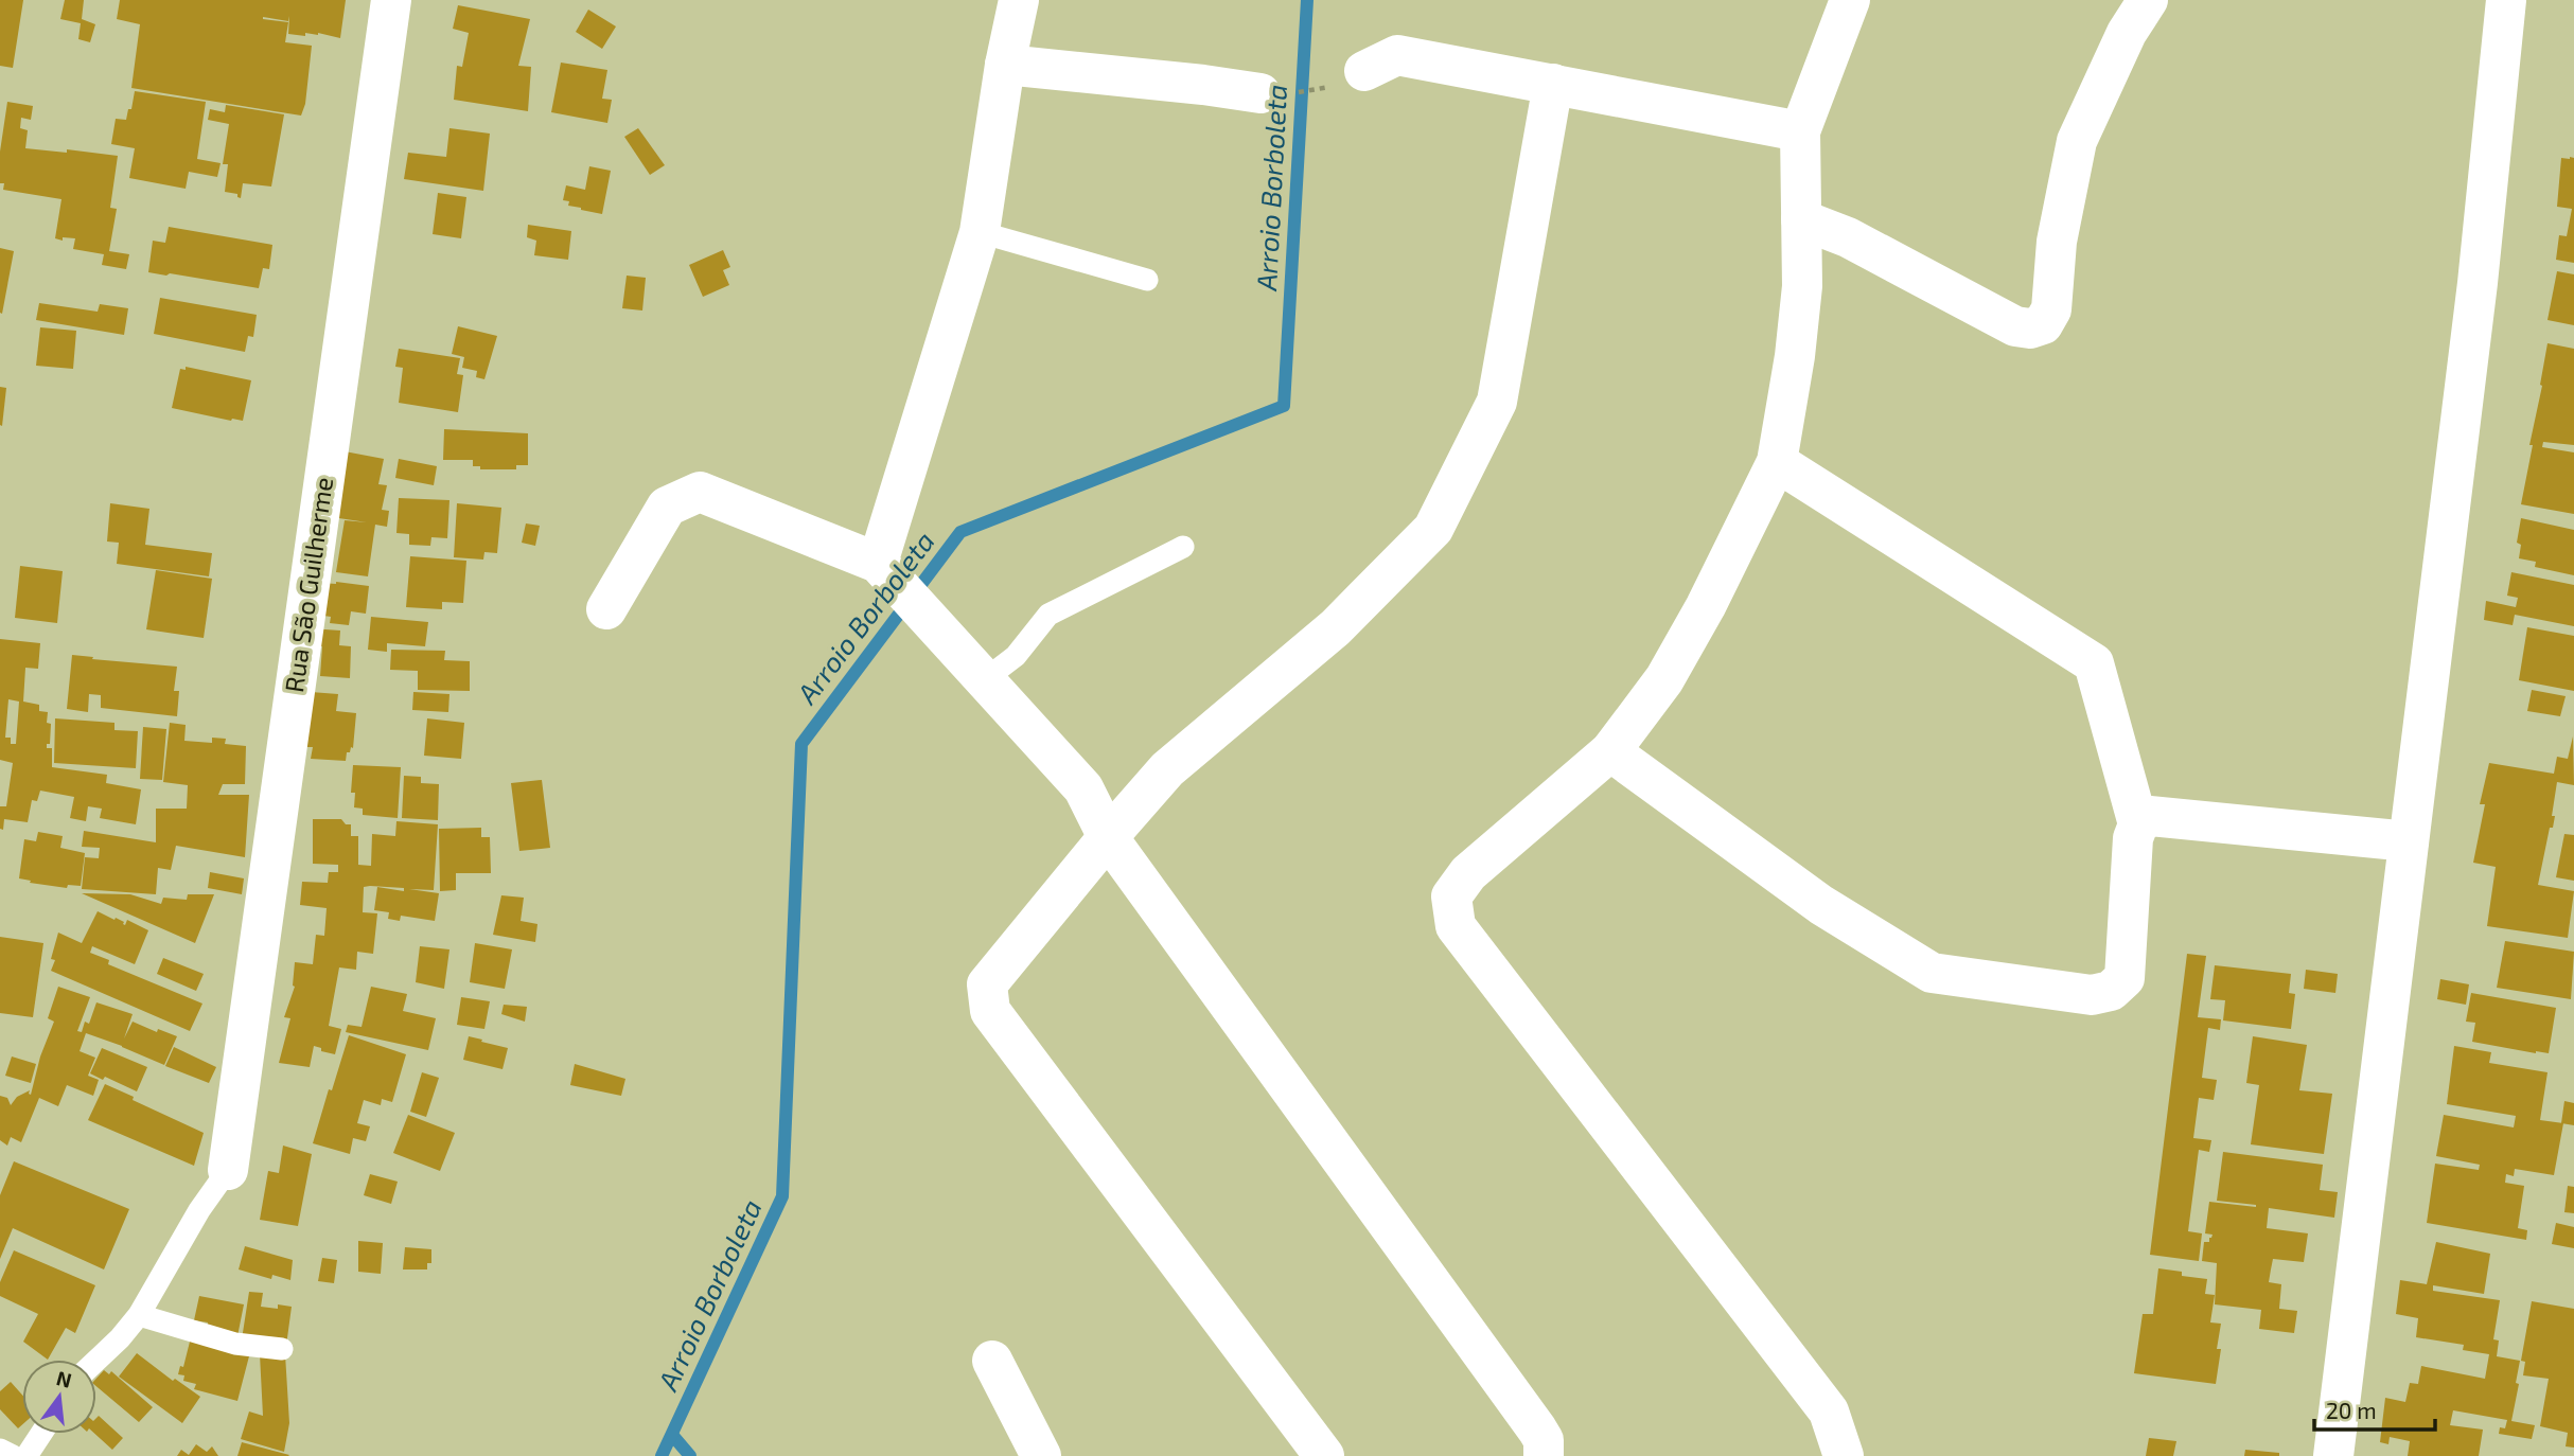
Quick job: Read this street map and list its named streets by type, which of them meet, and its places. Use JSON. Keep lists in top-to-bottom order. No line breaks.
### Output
{"streets":{"street":["Rua São Guilherme"]},"water":["Arroio Borboleta"],"scale_bar":"20 m","north":"top"}
